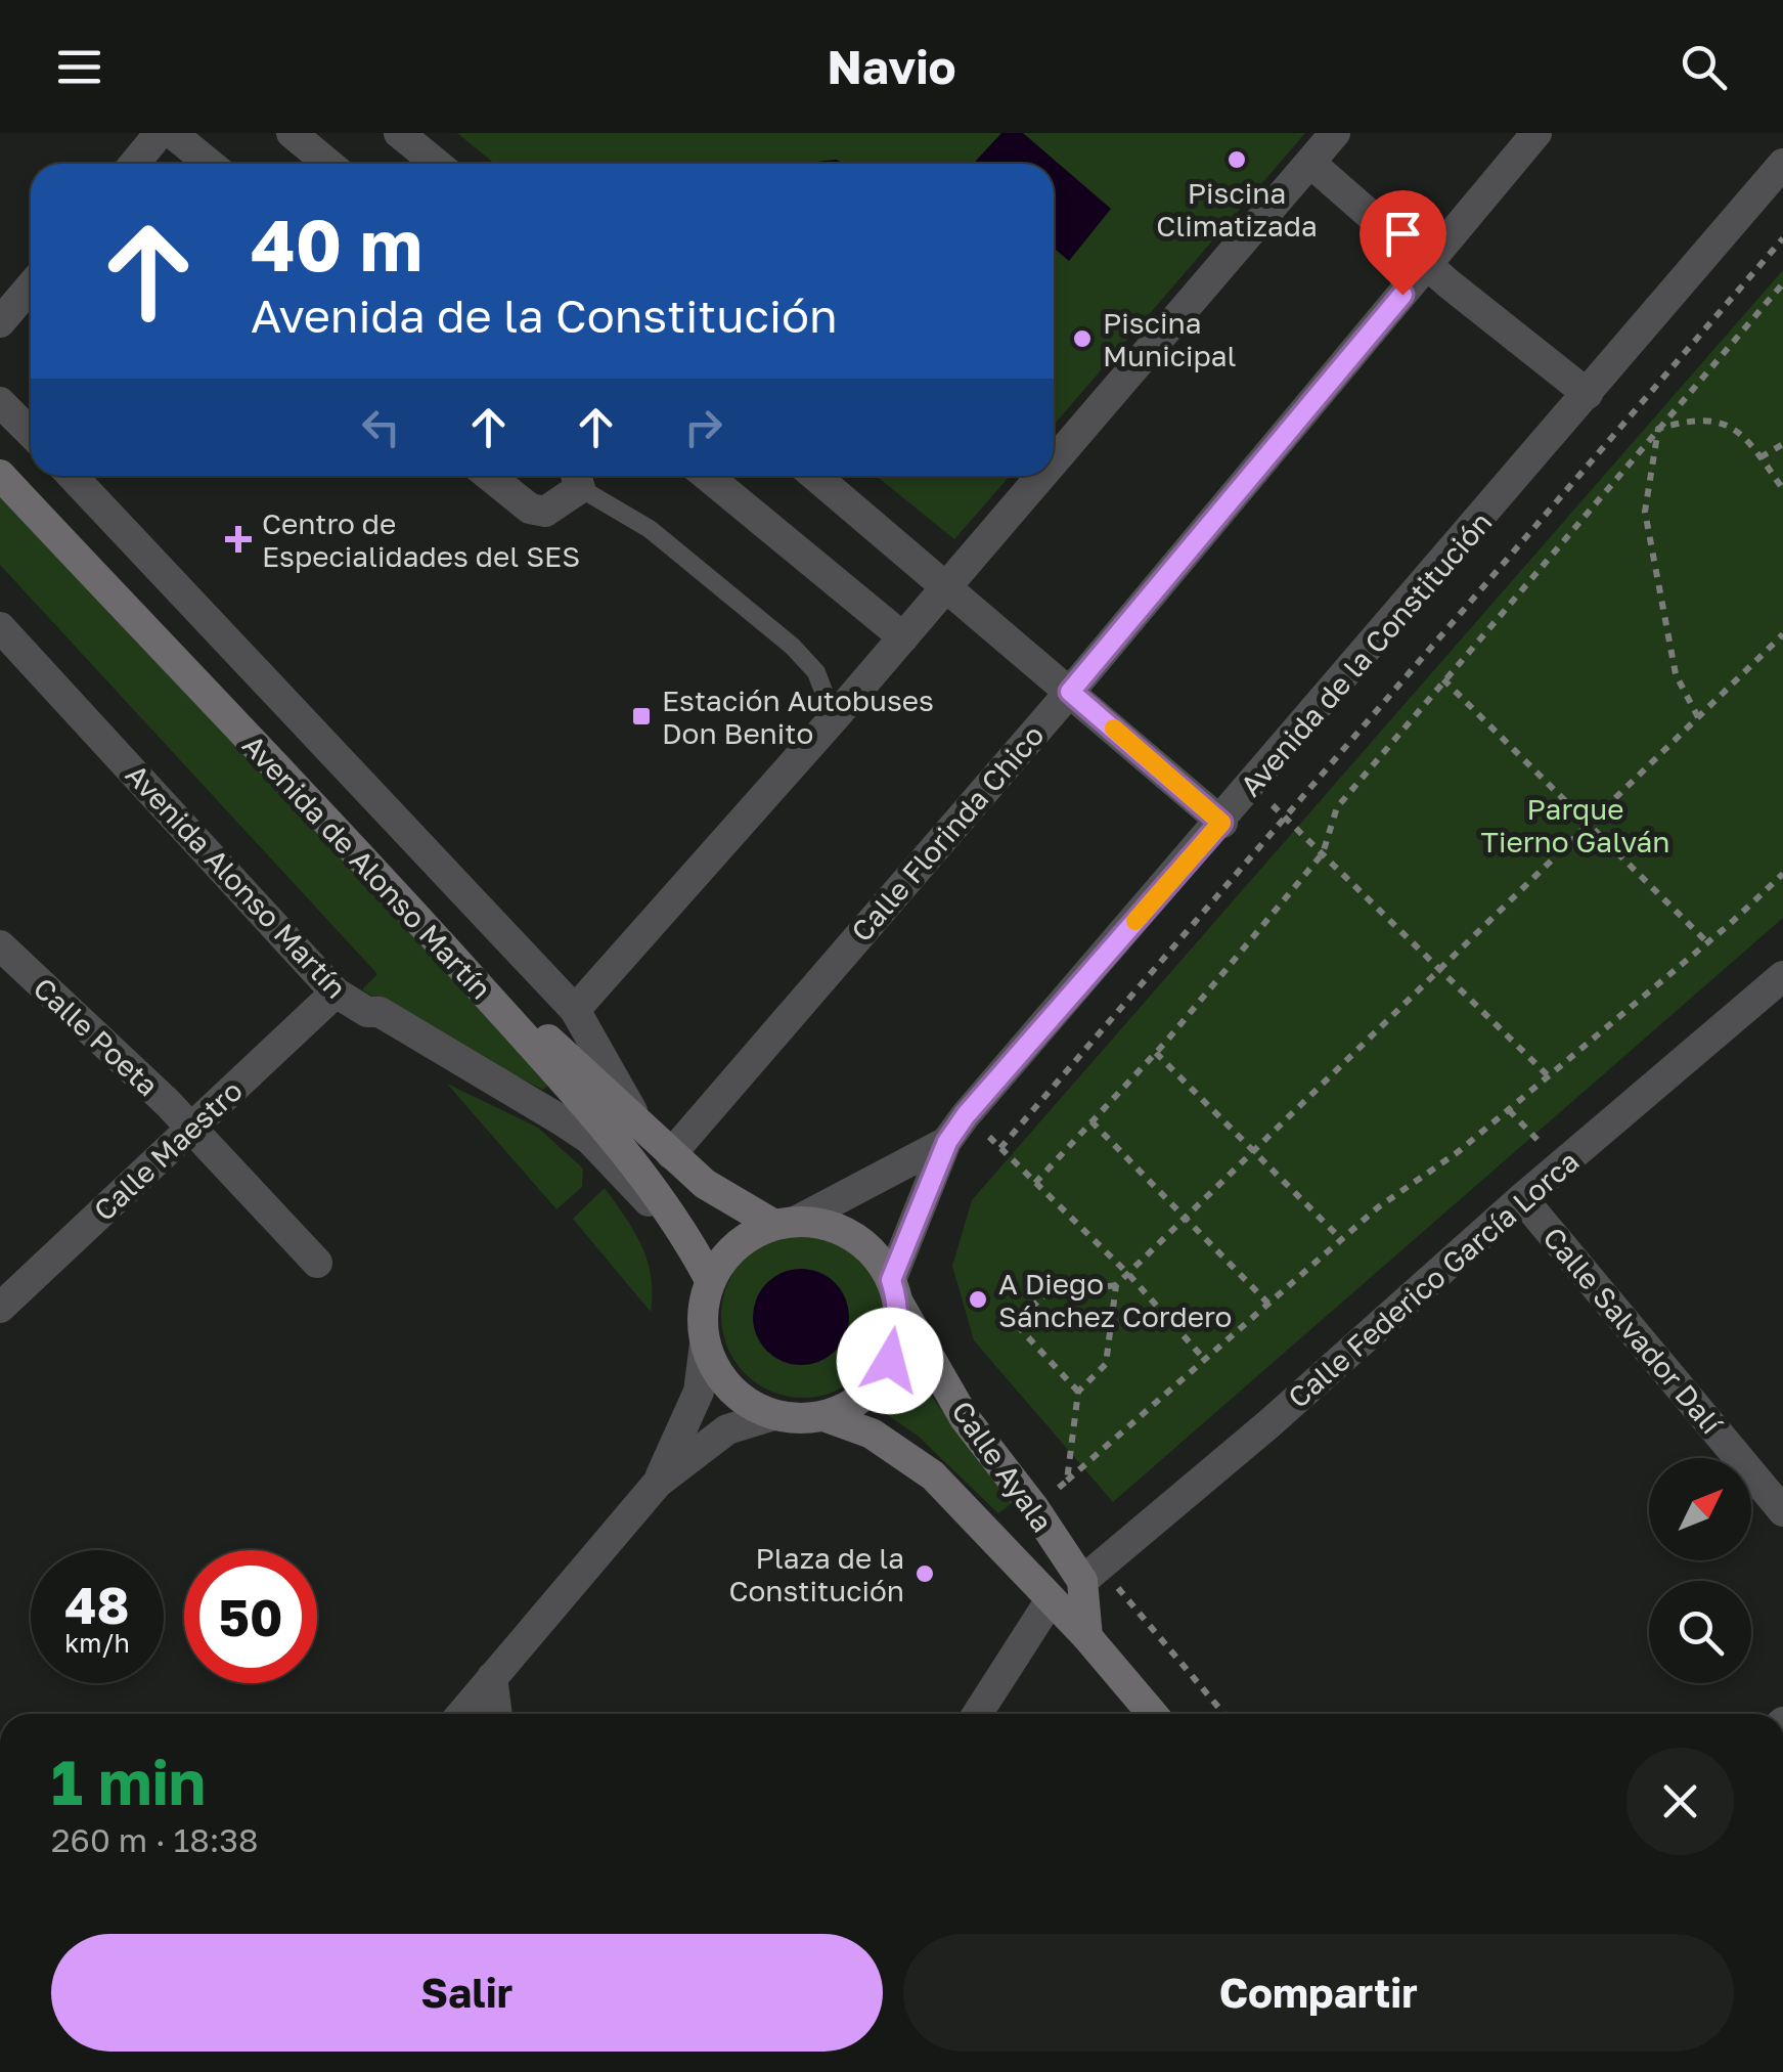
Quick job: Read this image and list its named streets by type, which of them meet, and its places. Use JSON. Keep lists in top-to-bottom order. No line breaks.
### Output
{"streets":{"main road":["Avenida de Alonso Martín","Calle Ayala"],"street":["Avenida de la Constitución","Calle Florinda Chico","Avenida Alonso Martín","Calle Poeta","Calle Maestro","Calle Federico García Lorca","Calle Salvador Dalí"]},"crossings":[["Calle Florinda Chico","Avenida de Alonso Martín"],["Avenida de Alonso Martín","Avenida Alonso Martín"],["Avenida de Alonso Martín","Calle Ayala"],["Avenida Alonso Martín","Calle Maestro"],["Calle Poeta","Calle Maestro"],["Calle Federico García Lorca","Calle Salvador Dalí"],["Calle Federico García Lorca","Calle Ayala"]],"parks":["Parque Tierno Galván"],"places":{"other":["Piscina Climatizada","Piscina Municipal","A Diego Sánchez Cordero","Plaza de la Constitución"],"health":["Centro de Especialidades del SES"],"transit":["Estación Autobuses Don Benito"]},"north":"top right","page":{"header":"Navio","turn":["40 m","Avenida de la Constitución"],"speed":"48 km/h","limit":"50","heading":["1 min","260 m · 18:38"],"buttons":["Salir","Compartir"]}}
